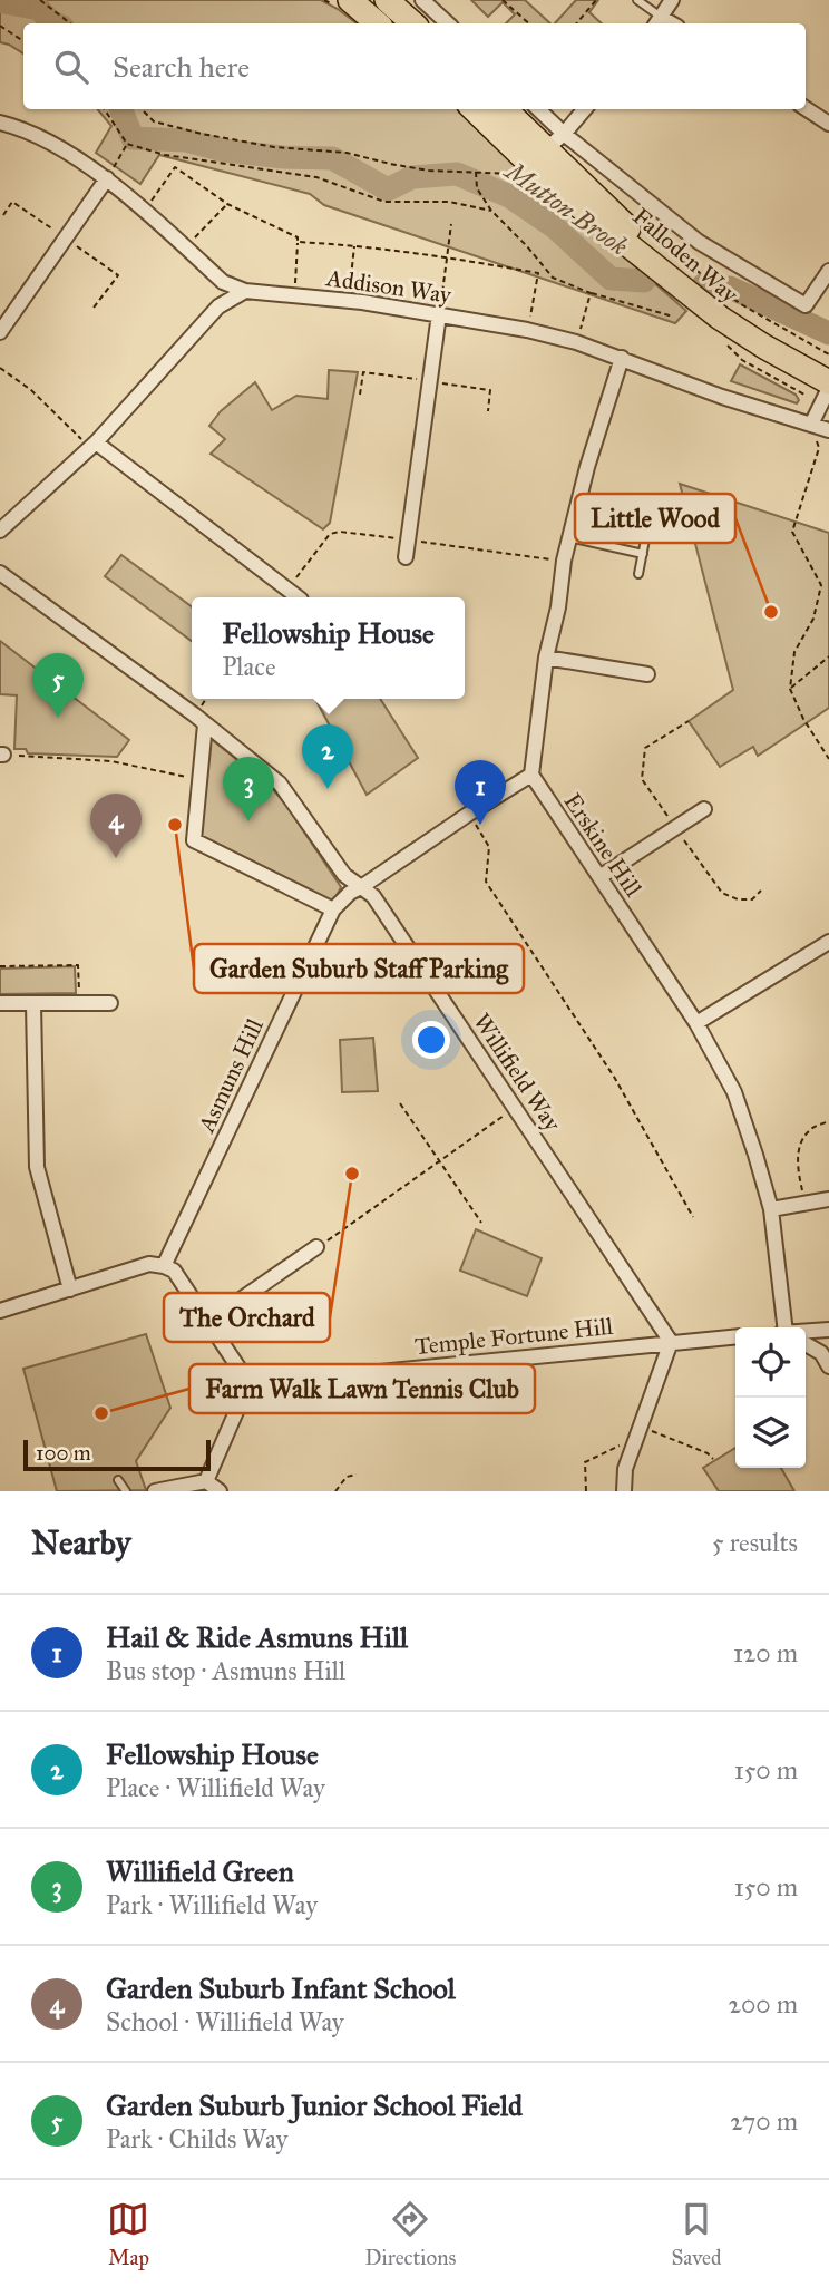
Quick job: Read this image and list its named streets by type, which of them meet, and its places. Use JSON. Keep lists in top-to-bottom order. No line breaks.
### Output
{"streets":{"highway":["Falloden Way"],"street":["Addison Way","Erskine Hill","Willifield Way","Asmuns Hill","Temple Fortune Hill"]},"crossings":[["Erskine Hill","Asmuns Hill"],["Willifield Way","Asmuns Hill"],["Willifield Way","Temple Fortune Hill"]],"water":["Mutton Brook"],"places":["Little Wood","Garden Suburb Staff Parking","The Orchard","Farm Walk Lawn Tennis Club"],"scale_bar":"100 m","page":{"search":"Search here","popup":["Fellowship House","Place"],"pins":["5","2","3","1","4"],"scale":"100 m","heading":["Nearby","5 results"],"list":[{"mark":"1","name":"Hail & Ride Asmuns Hill","note":"Bus stop · Asmuns Hill","value":"120 m"},{"mark":"2","name":"Fellowship House","note":"Place · Willifield Way","value":"150 m"},{"mark":"3","name":"Willifield Green","note":"Park · Willifield Way","value":"150 m"},{"mark":"4","name":"Garden Suburb Infant School","note":"School · Willifield Way","value":"200 m"},{"mark":"5","name":"Garden Suburb Junior School Field","note":"Park · Childs Way","value":"270 m"}],"nav":["Map","Directions","Saved"]}}
